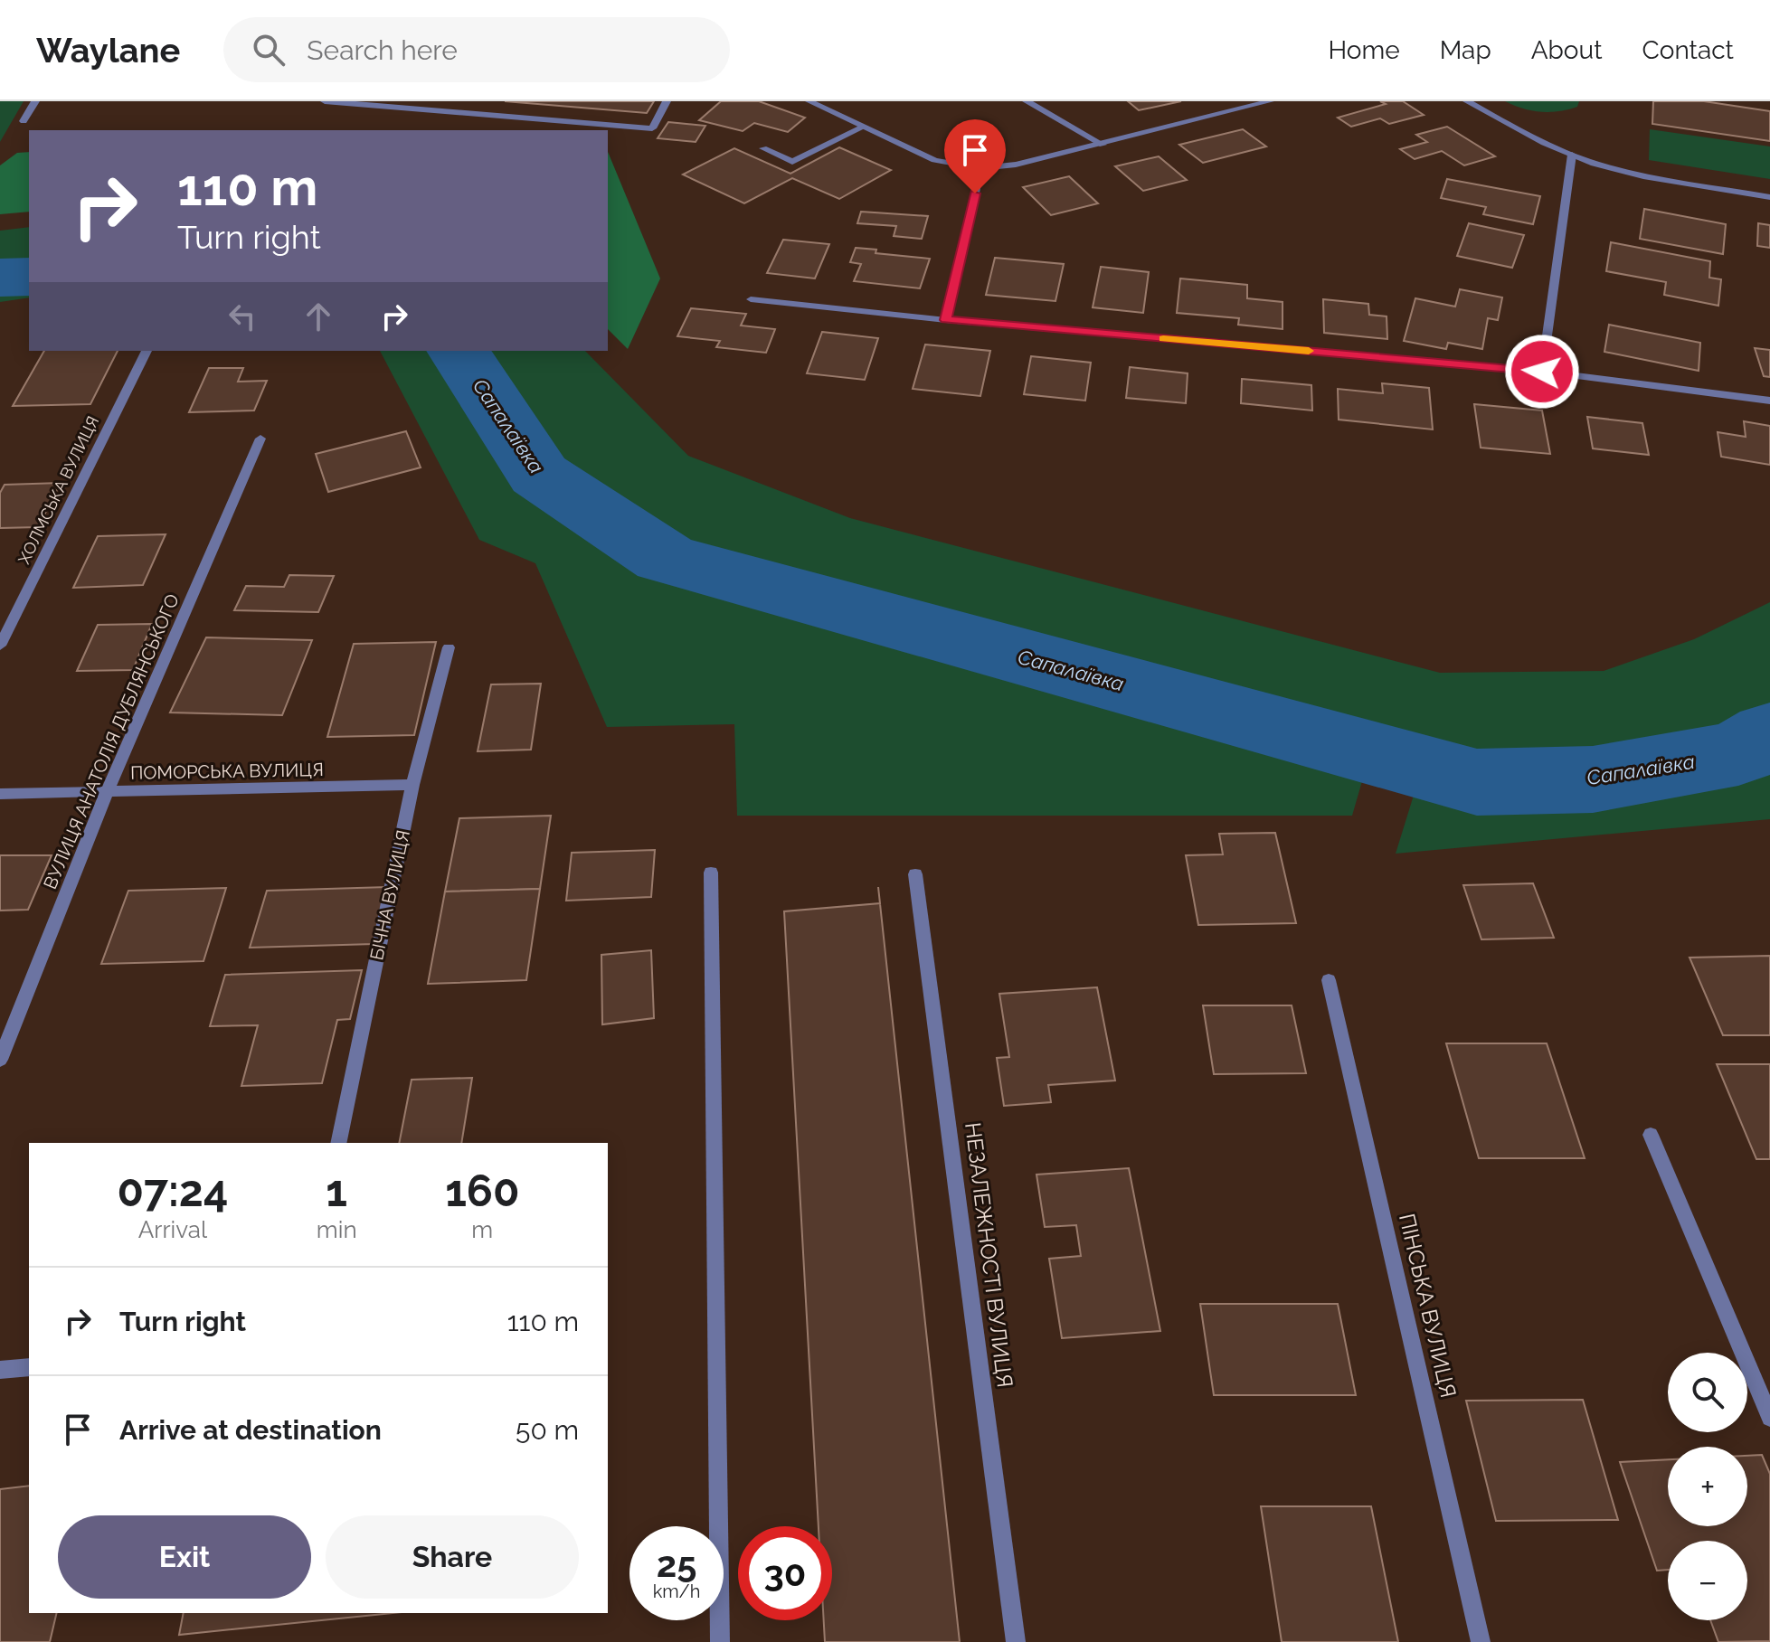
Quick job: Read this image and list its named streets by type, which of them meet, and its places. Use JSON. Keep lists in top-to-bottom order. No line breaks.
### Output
{"streets":{"street":["ХОЛМСЬКА ВУЛИЦЯ","ВУЛИЦЯ АНАТОЛІЯ ДУБЛЯНСЬКОГО","ПОМОРСЬКА ВУЛИЦЯ","БІЧНА ВУЛИЦЯ","НЕЗАЛЕЖНОСТІ ВУЛИЦЯ","ПІНСЬКА ВУЛИЦЯ"]},"crossings":[["ВУЛИЦЯ АНАТОЛІЯ ДУБЛЯНСЬКОГО","ПОМОРСЬКА ВУЛИЦЯ"],["ПОМОРСЬКА ВУЛИЦЯ","БІЧНА ВУЛИЦЯ"]],"water":["Сапалаївка"],"page":{"header":"Waylane","search":"Search here","nav":["Home","Map","About","Contact"],"turn":["110 m","Turn right"],"eta":["07:24","Arrival","1","min","160","m"],"list":[{"name":"Turn right","value":"110 m"},{"name":"Arrive at destination","value":"50 m"}],"map_buttons":["+","−"],"buttons":["Exit","Share"],"speed":"25 km/h","limit":"30"}}
